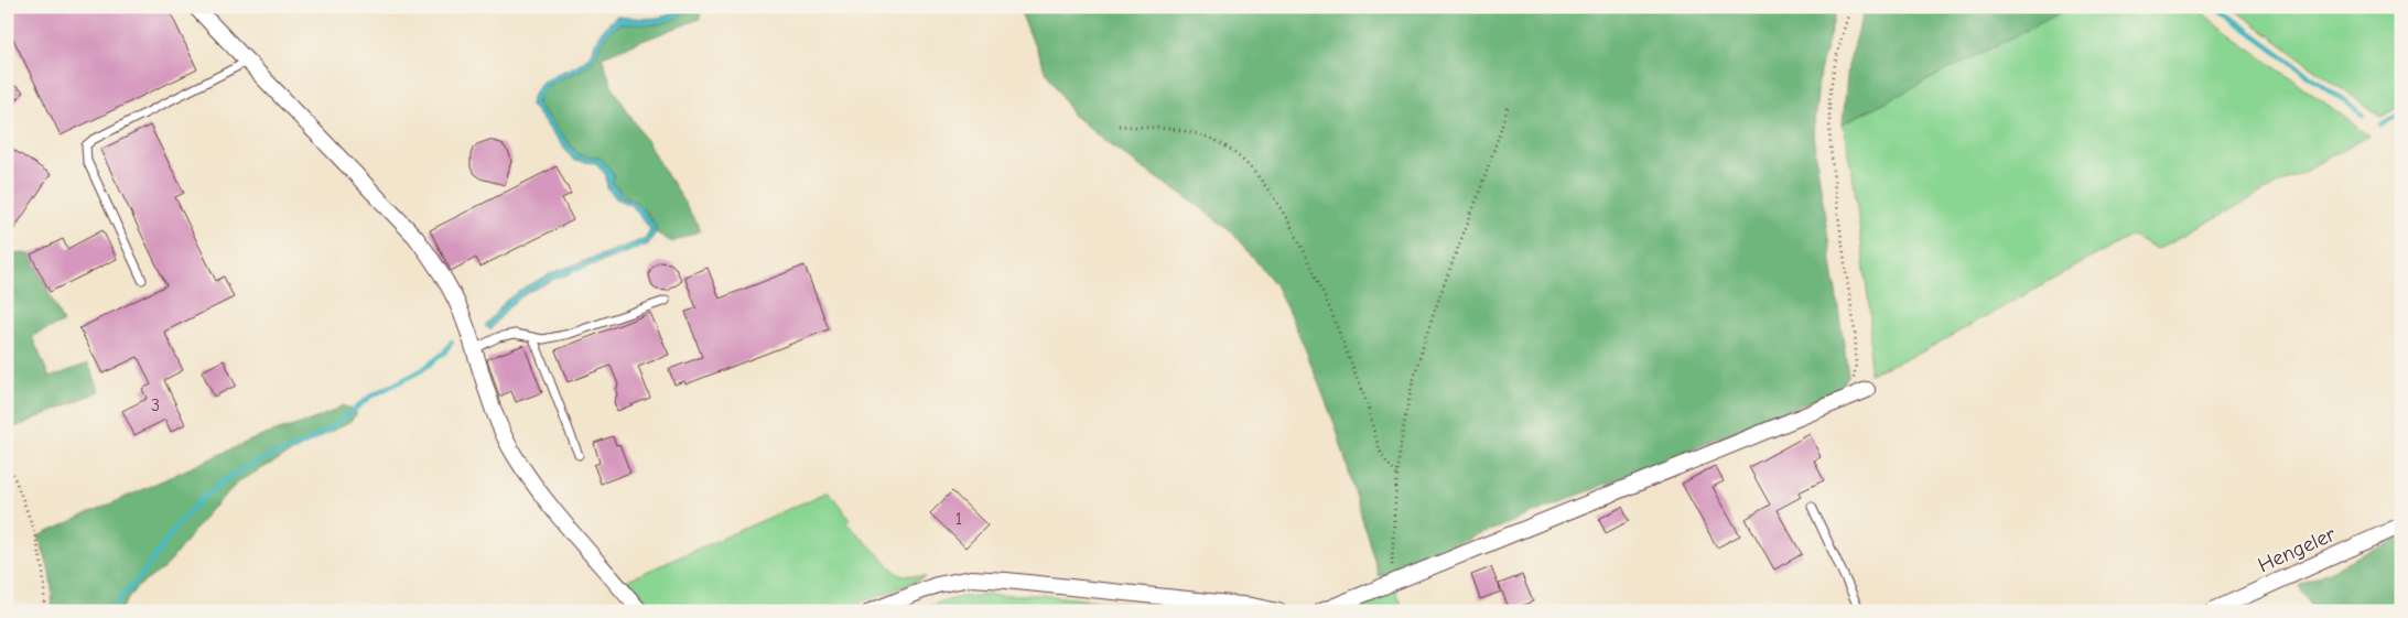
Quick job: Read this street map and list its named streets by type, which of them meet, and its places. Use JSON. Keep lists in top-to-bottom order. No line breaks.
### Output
{"streets":{"street":["Hengeler"]},"house_numbers":["3","1"]}
